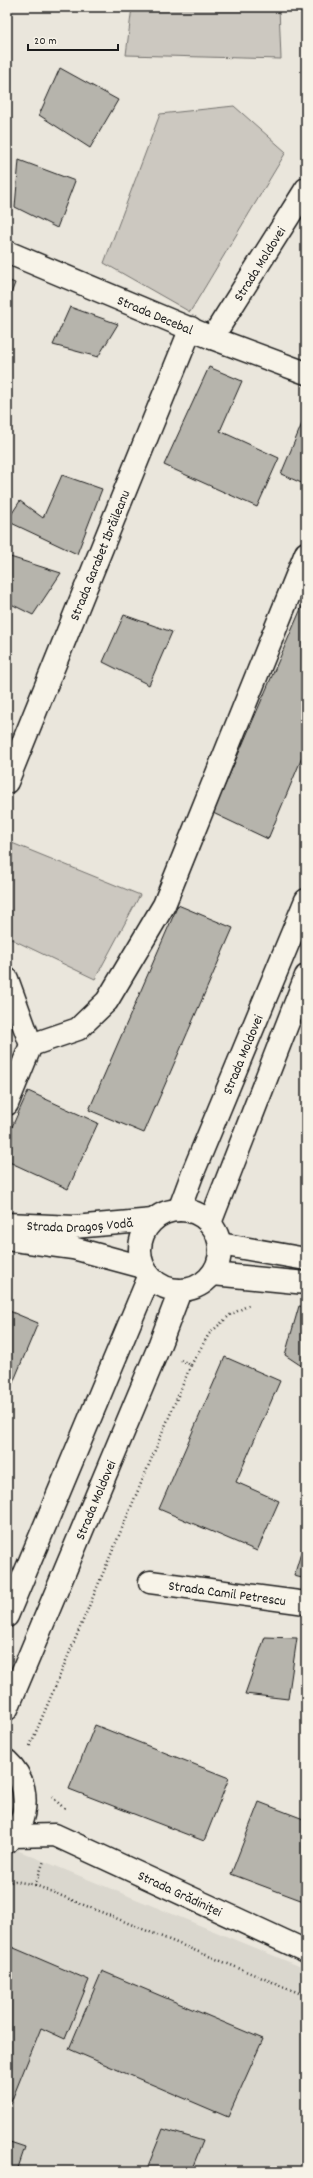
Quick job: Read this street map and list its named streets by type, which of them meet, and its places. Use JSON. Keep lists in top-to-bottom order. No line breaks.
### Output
{"streets":{"main road":["Strada Moldovei","Strada Decebal","Strada Garabet Ibrăileanu","Strada Dragoș Vodă","Strada Camil Petrescu","Strada Grădiniței"]},"crossings":[["Strada Moldovei","Strada Decebal"],["Strada Moldovei","Strada Dragoș Vodă"],["Strada Decebal","Strada Garabet Ibrăileanu"]],"scale_bar":"20 m"}
